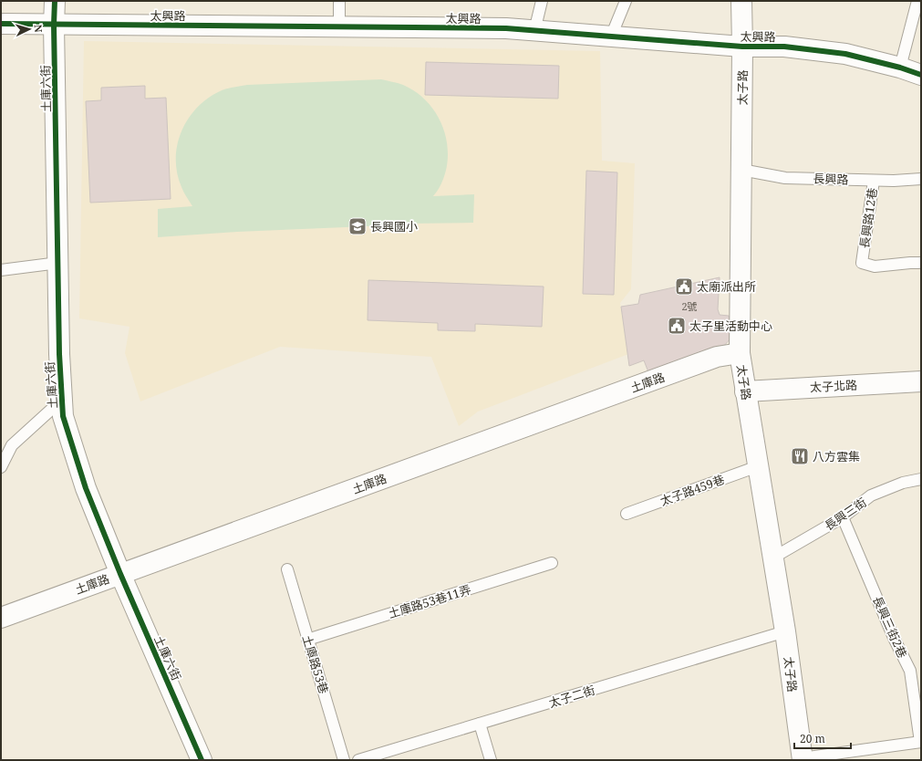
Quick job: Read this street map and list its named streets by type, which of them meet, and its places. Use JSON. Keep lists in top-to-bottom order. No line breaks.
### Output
{"streets":{"street":["太興路","太子路","土庫六街","土庫路","太子北路"],"lane":["長興路","長興路12巷","太子路459巷","長興三街","土庫路53巷11弄","長興三街2巷","土庫路53巷","太子二街"]},"crossings":[["太興路","太子路"],["太興路","土庫六街"],["太子路","長興路"],["太子路","土庫路"],["太子路","太子北路"],["太子路","太子路459巷"],["太子路","長興三街"],["太子路","太子二街"],["土庫六街","土庫路"],["長興路","長興路12巷"],["長興三街","長興三街2巷"],["土庫路53巷11弄","土庫路53巷"]],"places":{"school or university":["長興國小"],"public building":["太廟派出所","太子里活動中心"],"restaurant":["八方雲集"]},"house_numbers":["2號"],"scale_bar":"20 m","north":"right"}
